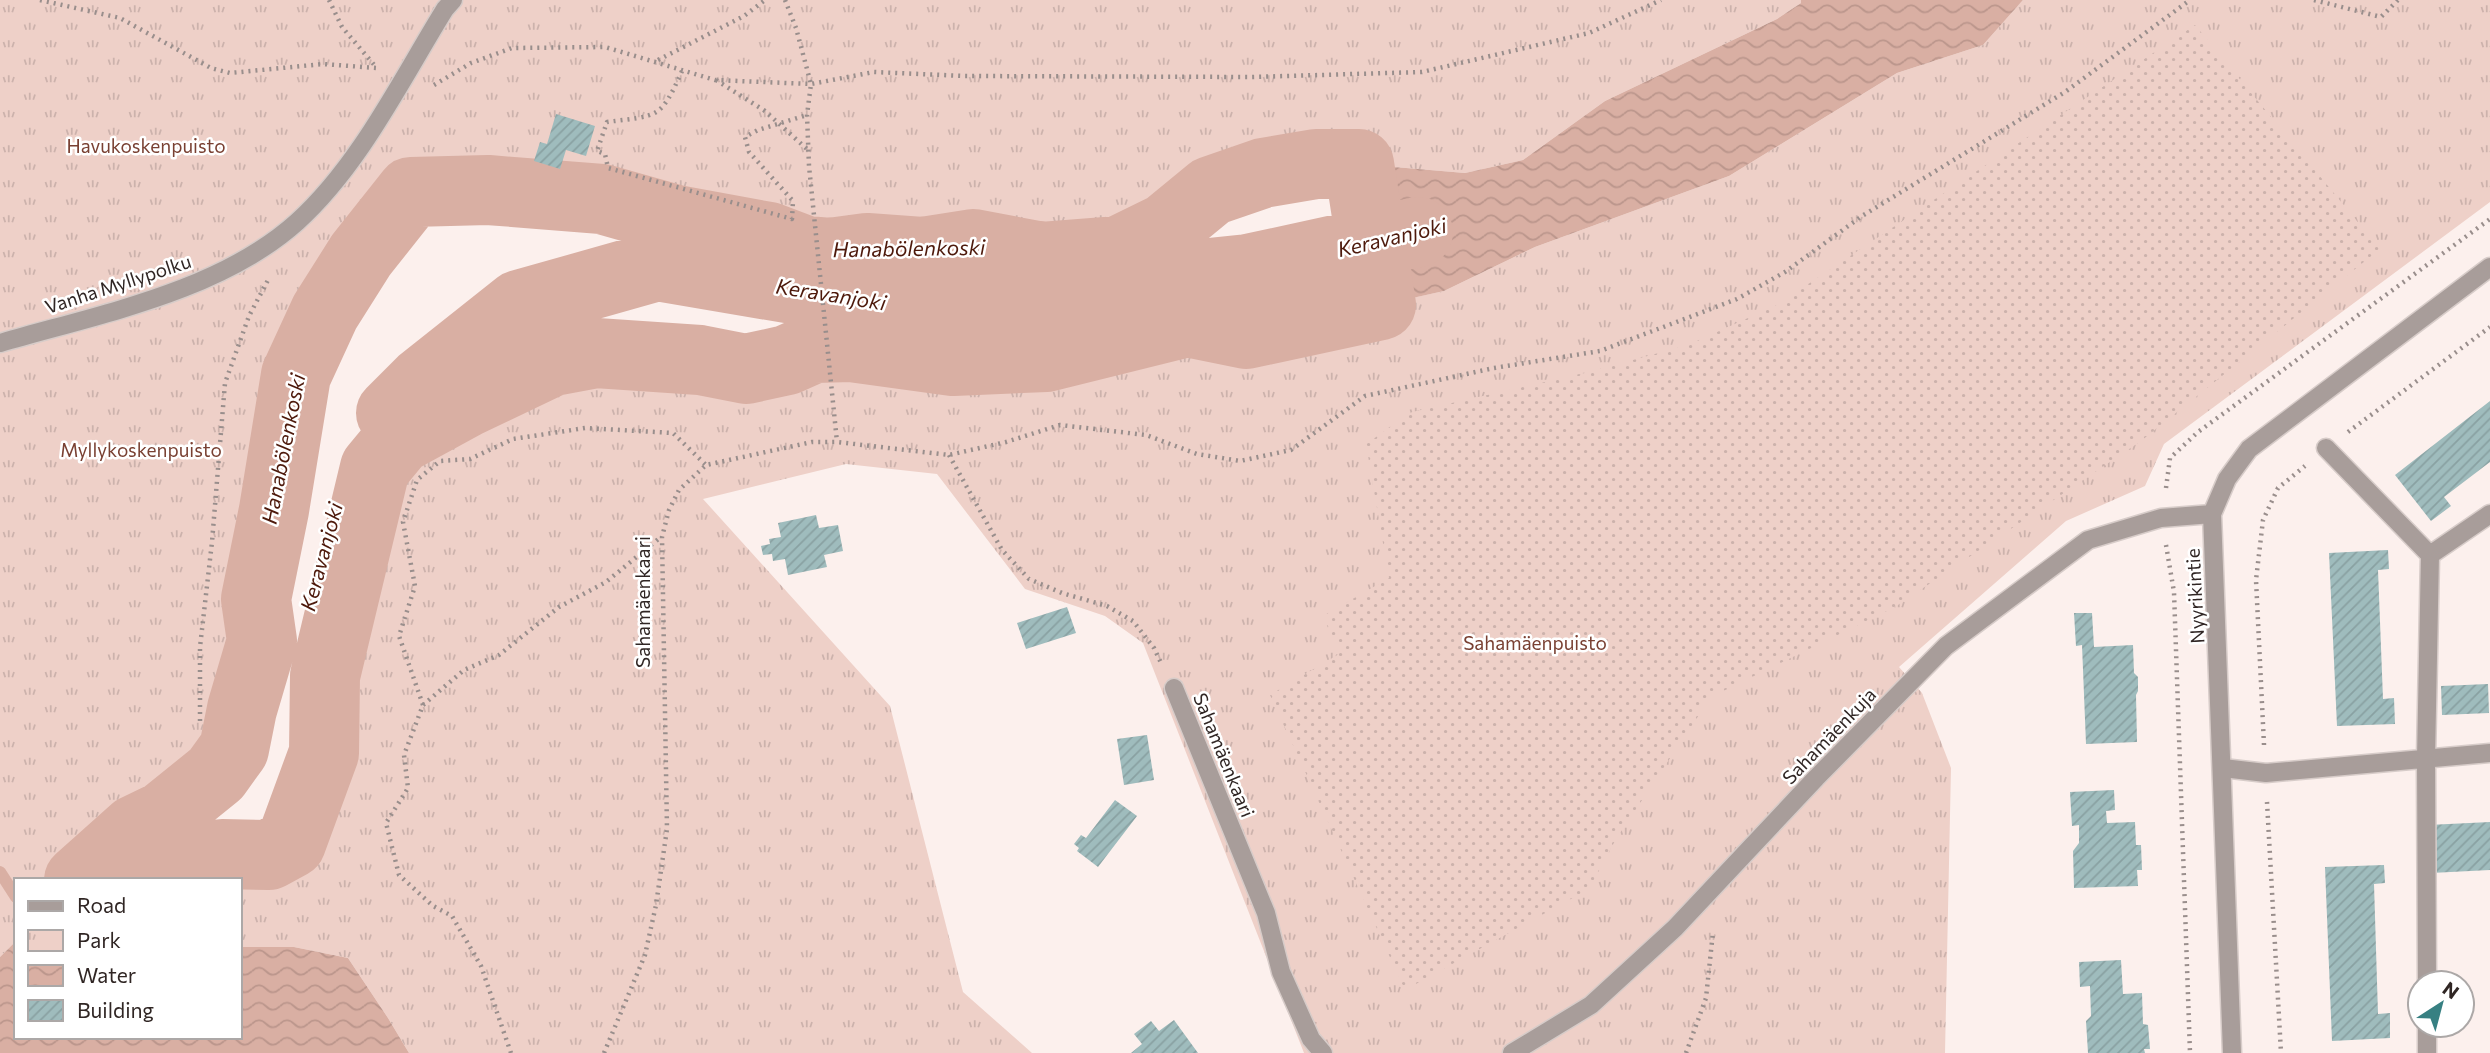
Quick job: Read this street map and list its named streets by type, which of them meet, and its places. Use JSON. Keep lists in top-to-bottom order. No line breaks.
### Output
{"streets":{"street":["Vanha Myllypolku","Nyyrikintie","Sahamäenkaari","Sahamäenkuja"]},"crossings":[["Nyyrikintie","Sahamäenkuja"]],"water":["Keravanjoki","Hanabölenkoski"],"parks":["Havukoskenpuisto","Myllykoskenpuisto","Sahamäenpuisto"],"legend":["Road","Park","Water","Building"],"north":"top right"}
